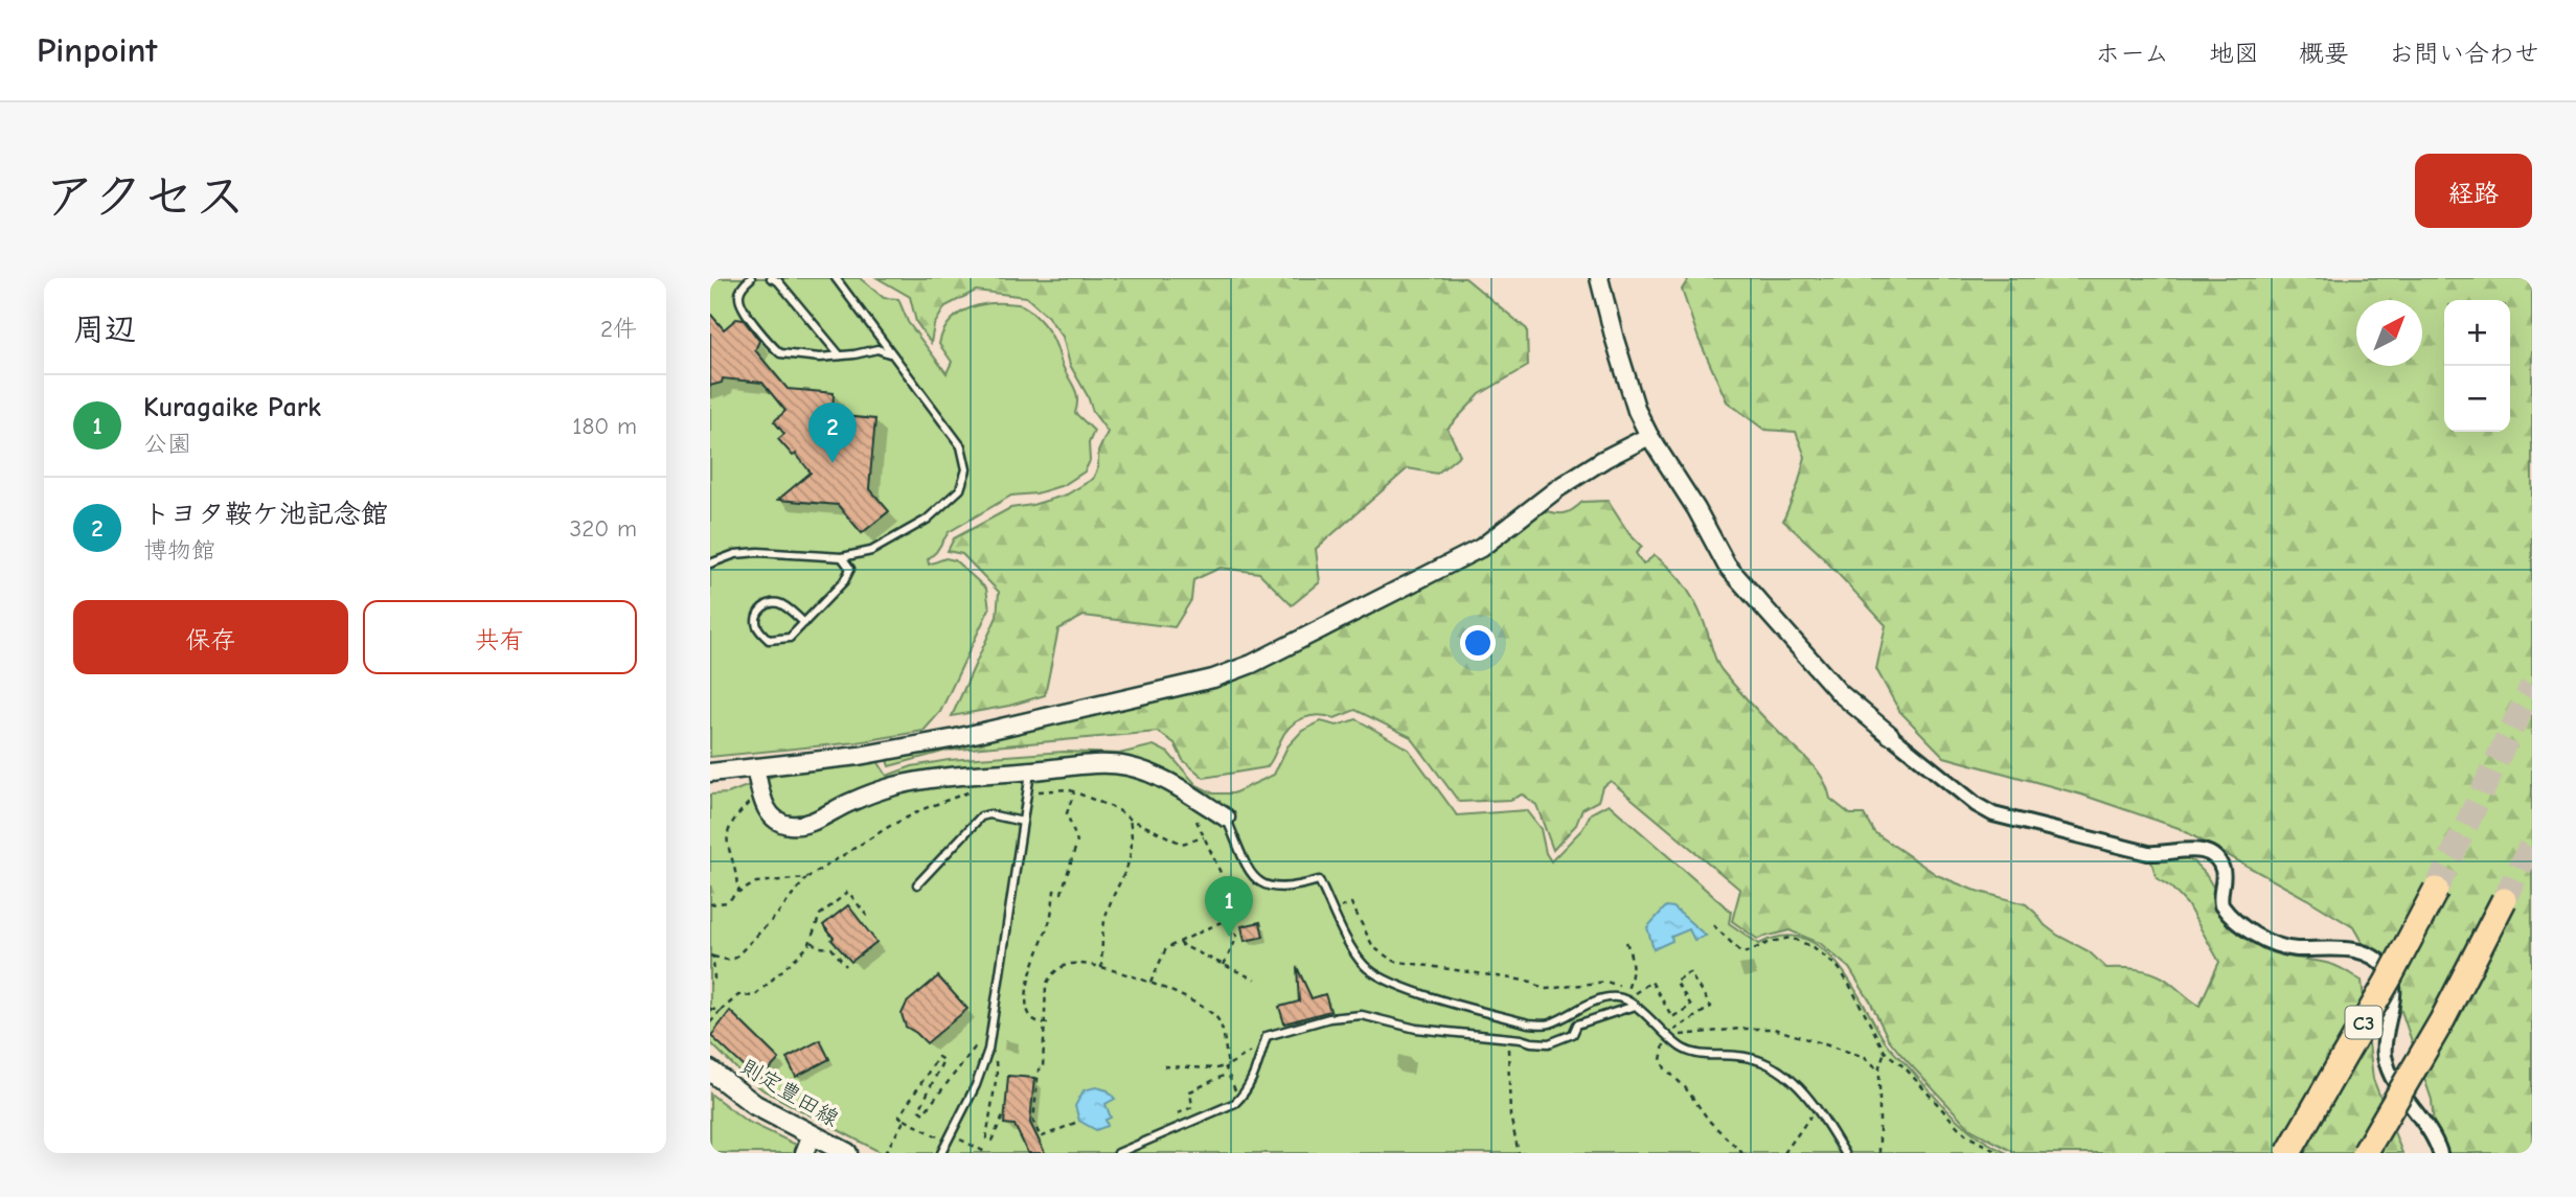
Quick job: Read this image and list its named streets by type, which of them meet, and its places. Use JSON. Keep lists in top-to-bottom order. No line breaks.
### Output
{"streets":{"highway":["C3"],"main road":["則定豊田線"]},"north":"top right","page":{"header":"Pinpoint","nav":["ホーム","地図","概要","お問い合わせ"],"title":"アクセス","buttons":["経路",["保存","共有"]],"heading":["周辺","2件"],"map_buttons":["+","−"],"list":[{"mark":"1","name":"Kuragaike Park","note":"公園","value":"180 m"},{"mark":"2","name":"トヨタ鞍ケ池記念館","note":"博物館","value":"320 m"}],"pins":["2","1"]}}
